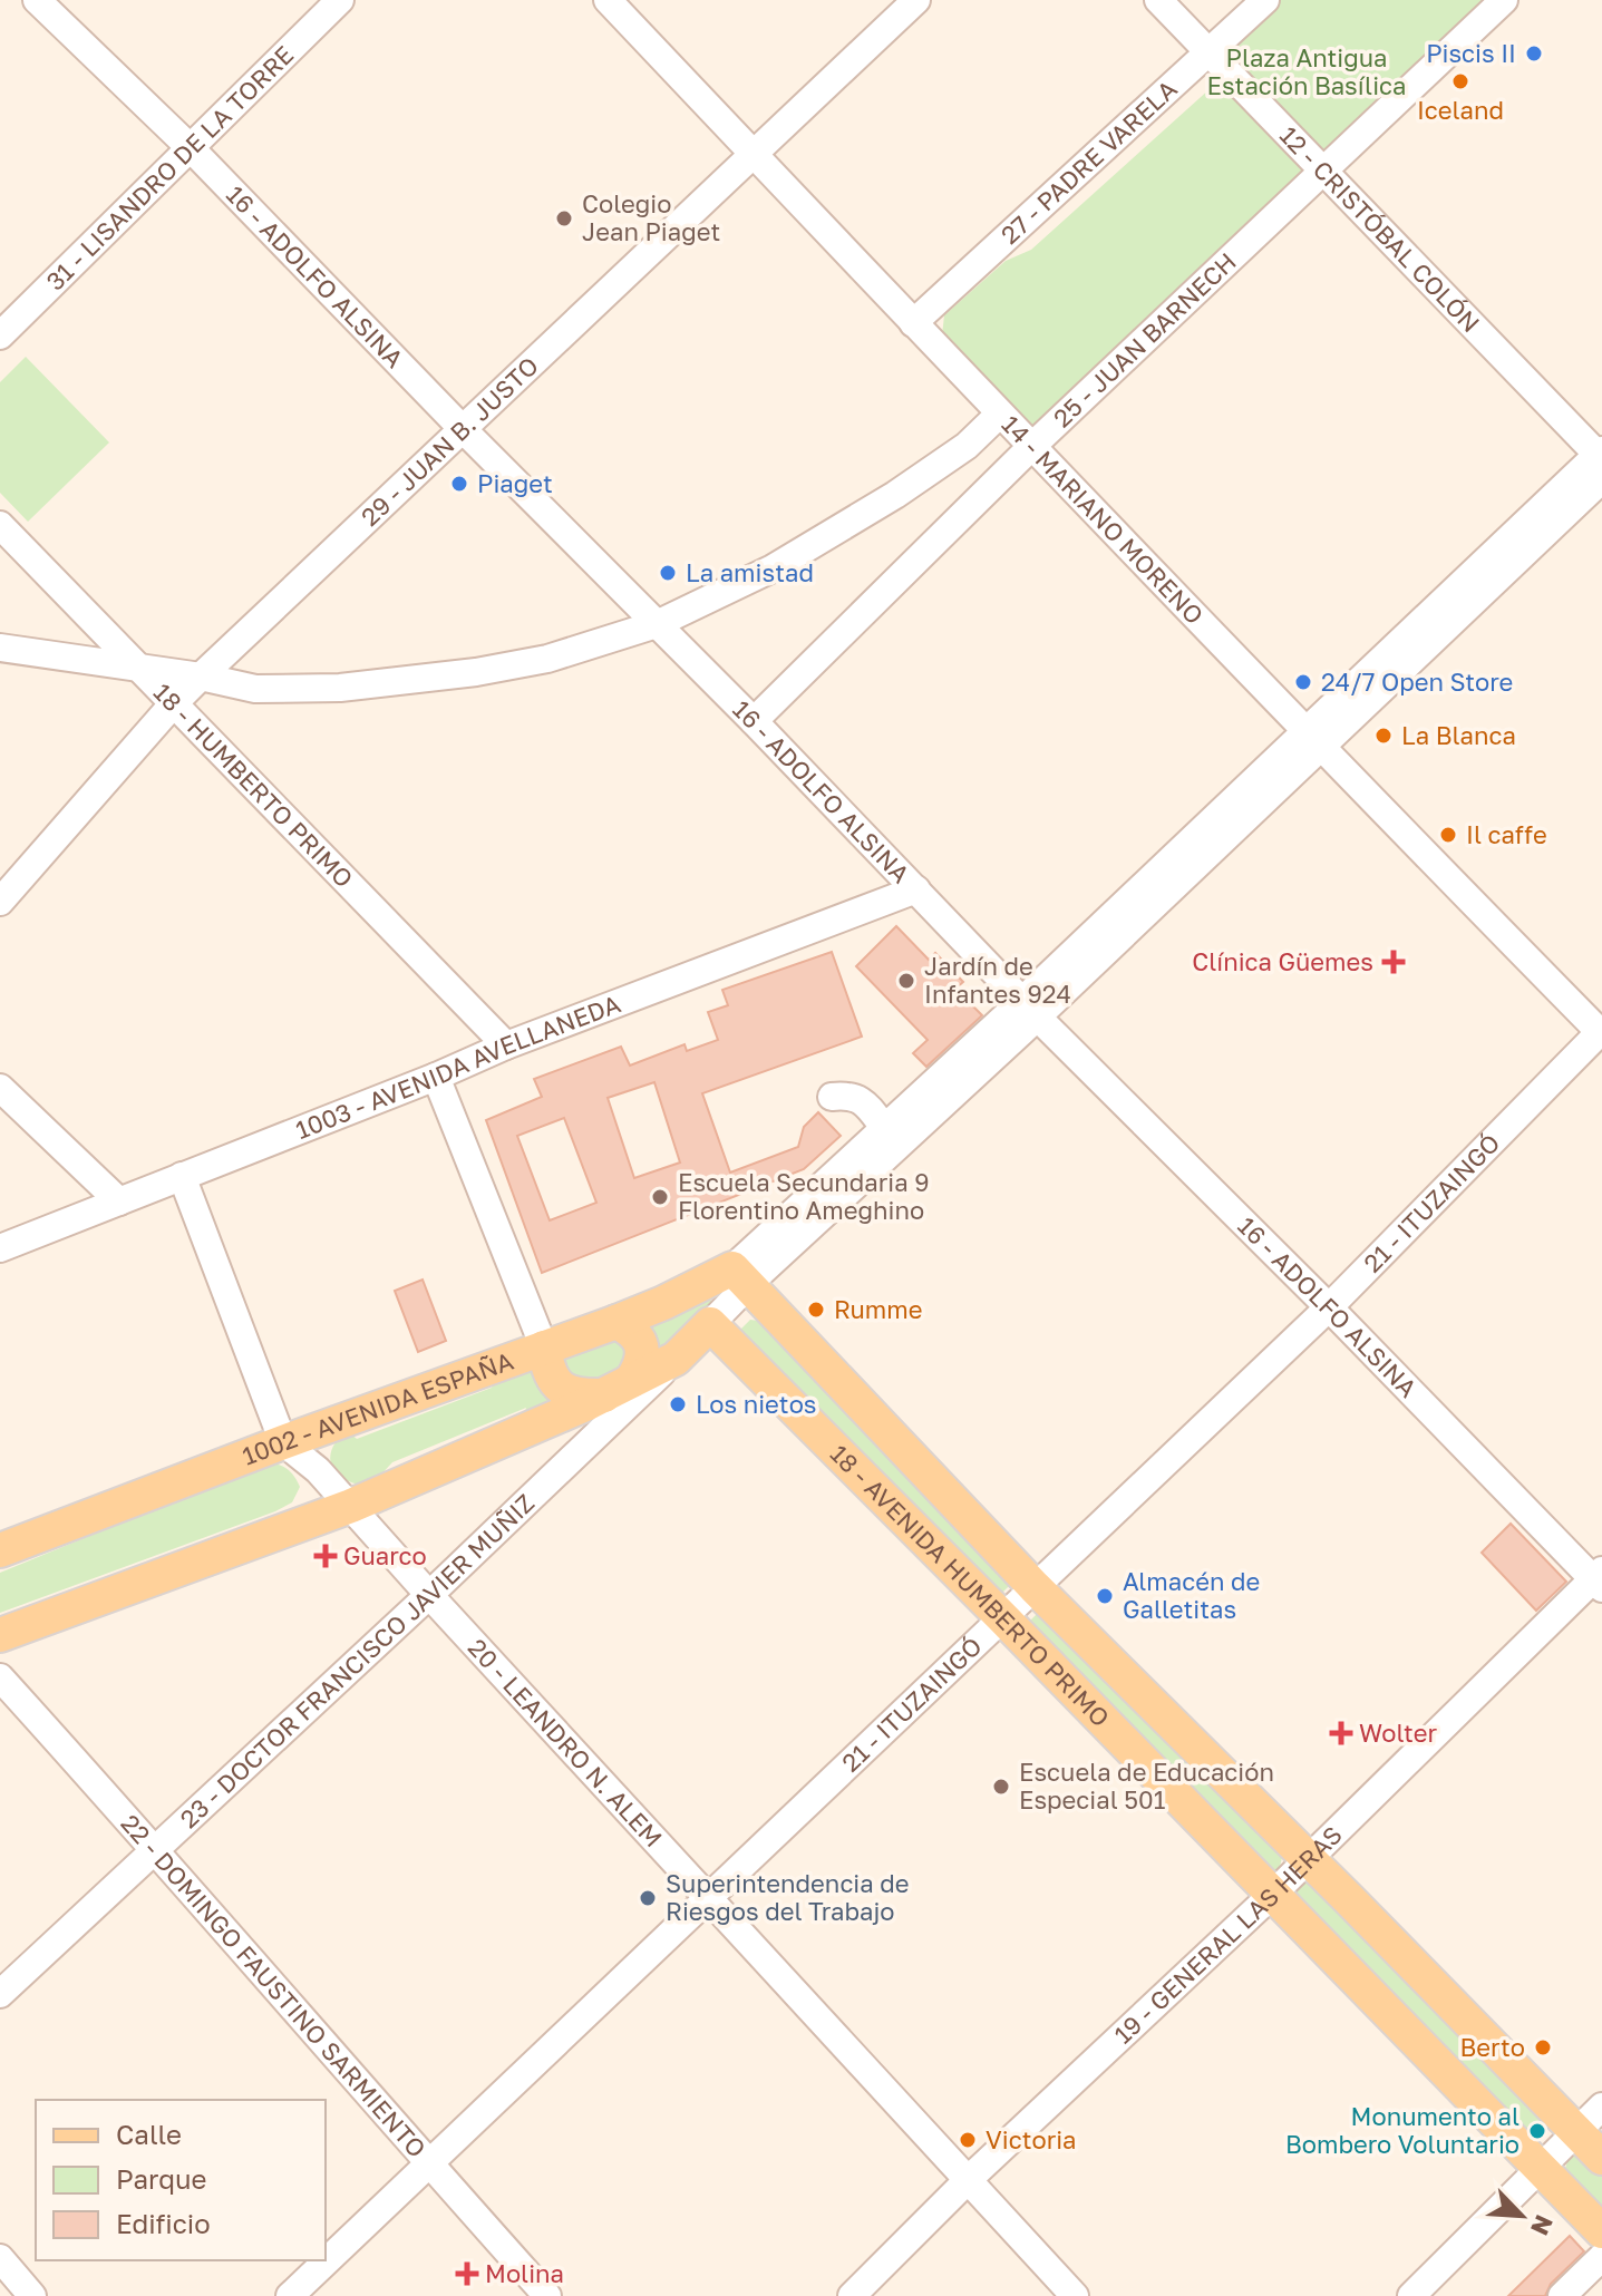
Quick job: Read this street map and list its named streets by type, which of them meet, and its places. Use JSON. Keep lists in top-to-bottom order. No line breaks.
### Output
{"streets":{"main road":["1002 - AVENIDA ESPAÑA","18 - AVENIDA HUMBERTO PRIMO","23 - DOCTOR FRANCISCO JAVIER MUÑIZ"],"street":["27 - PADRE VARELA","31 - LISANDRO DE LA TORRE","12 - CRISTÓBAL COLÓN","16 - ADOLFO ALSINA","25 - JUAN BARNECH","29 - JUAN B. JUSTO","14 - MARIANO MORENO","18 - HUMBERTO PRIMO","1003 - AVENIDA AVELLANEDA","21 - ITUZAINGÓ","20 - LEANDRO N. ALEM","19 - GENERAL LAS HERAS","22 - DOMINGO FAUSTINO SARMIENTO"]},"crossings":[["27 - PADRE VARELA","12 - CRISTÓBAL COLÓN"],["27 - PADRE VARELA","14 - MARIANO MORENO"],["31 - LISANDRO DE LA TORRE","16 - ADOLFO ALSINA"],["12 - CRISTÓBAL COLÓN","25 - JUAN BARNECH"],["16 - ADOLFO ALSINA","25 - JUAN BARNECH"],["16 - ADOLFO ALSINA","29 - JUAN B. JUSTO"],["16 - ADOLFO ALSINA","1003 - AVENIDA AVELLANEDA"],["16 - ADOLFO ALSINA","21 - ITUZAINGÓ"],["16 - ADOLFO ALSINA","19 - GENERAL LAS HERAS"],["25 - JUAN BARNECH","14 - MARIANO MORENO"],["29 - JUAN B. JUSTO","14 - MARIANO MORENO"],["29 - JUAN B. JUSTO","18 - HUMBERTO PRIMO"],["14 - MARIANO MORENO","21 - ITUZAINGÓ"],["18 - HUMBERTO PRIMO","1003 - AVENIDA AVELLANEDA"],["21 - ITUZAINGÓ","18 - AVENIDA HUMBERTO PRIMO"],["21 - ITUZAINGÓ","20 - LEANDRO N. ALEM"],["21 - ITUZAINGÓ","22 - DOMINGO FAUSTINO SARMIENTO"],["1002 - AVENIDA ESPAÑA","18 - AVENIDA HUMBERTO PRIMO"],["1002 - AVENIDA ESPAÑA","20 - LEANDRO N. ALEM"],["18 - AVENIDA HUMBERTO PRIMO","23 - DOCTOR FRANCISCO JAVIER MUÑIZ"],["18 - AVENIDA HUMBERTO PRIMO","19 - GENERAL LAS HERAS"],["23 - DOCTOR FRANCISCO JAVIER MUÑIZ","20 - LEANDRO N. ALEM"],["23 - DOCTOR FRANCISCO JAVIER MUÑIZ","22 - DOMINGO FAUSTINO SARMIENTO"],["20 - LEANDRO N. ALEM","19 - GENERAL LAS HERAS"]],"parks":["Plaza Antigua Estación Basílica"],"places":{"other":["Piscis II","Iceland","Colegio Jean Piaget","Piaget","La amistad","24/7 Open Store","La Blanca","Il caffe","Jardín de Infantes 924","Escuela Secundaria 9 Florentino Ameghino","Rumme","Los nietos","Almacén de Galletitas","Escuela de Educación Especial 501","Superintendencia de Riesgos del Trabajo","Berto","Monumento al Bombero Voluntario","Victoria"],"health":["Clínica Güemes","Guarco","Wolter","Molina"]},"legend":["Calle","Parque","Edificio"],"north":"bottom right"}
